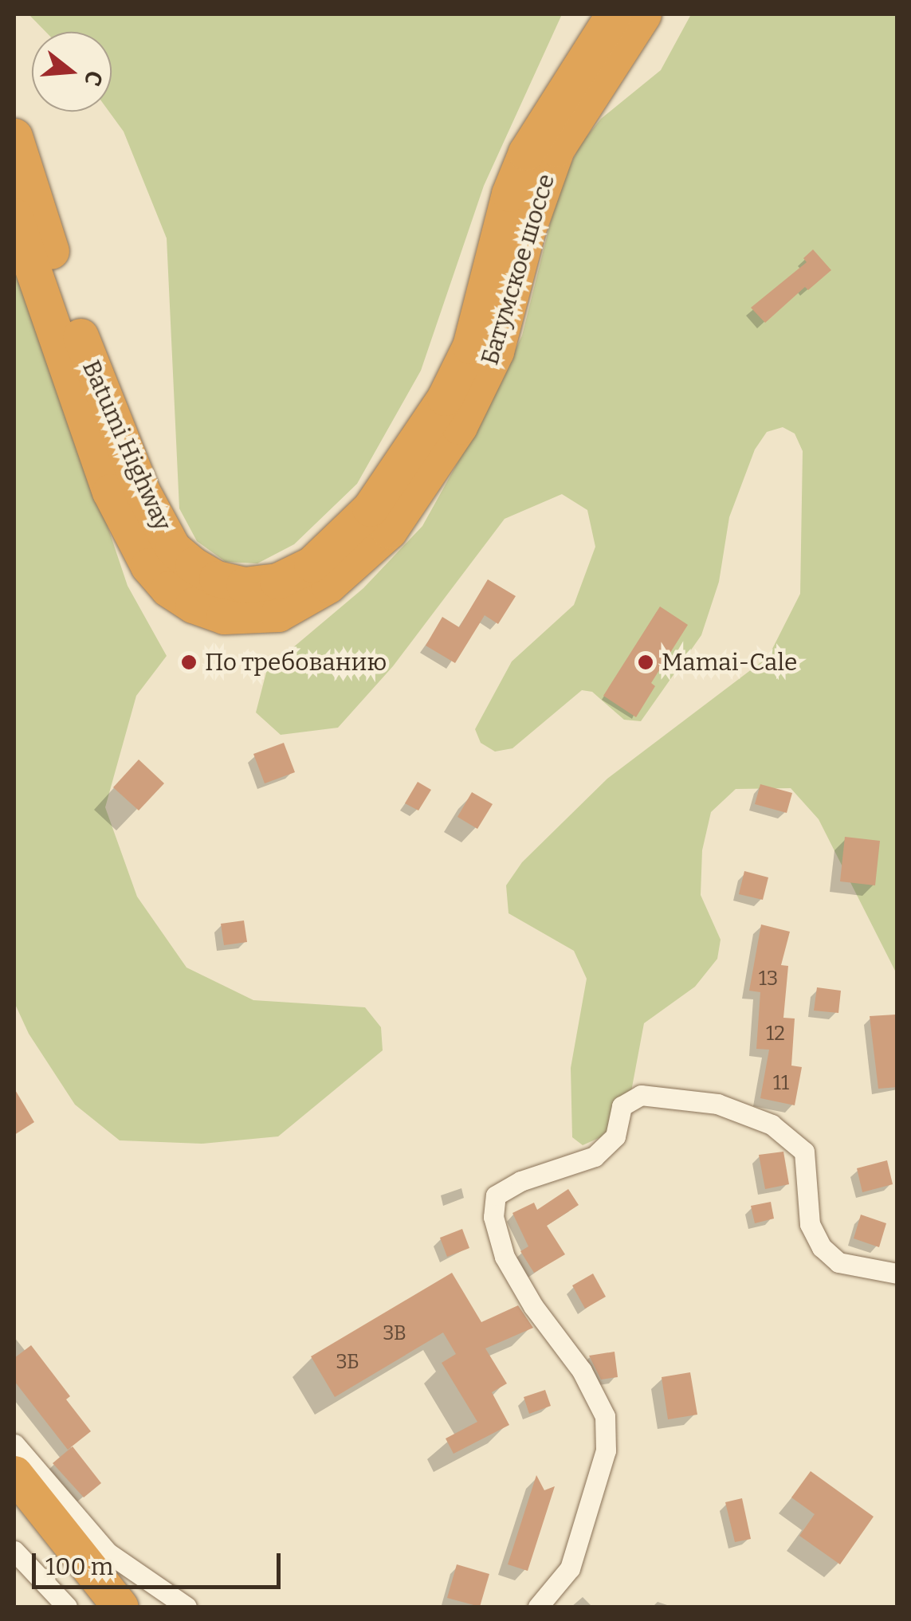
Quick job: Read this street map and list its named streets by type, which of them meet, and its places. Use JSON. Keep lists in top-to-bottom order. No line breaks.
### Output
{"streets":{"highway":["Батумское шоссе","Batumi Highway"]},"places":["По требованию","Mamai-Cale"],"house_numbers":["13","12","11","3В","3Б"],"scale_bar":"100 m","north":"right"}
